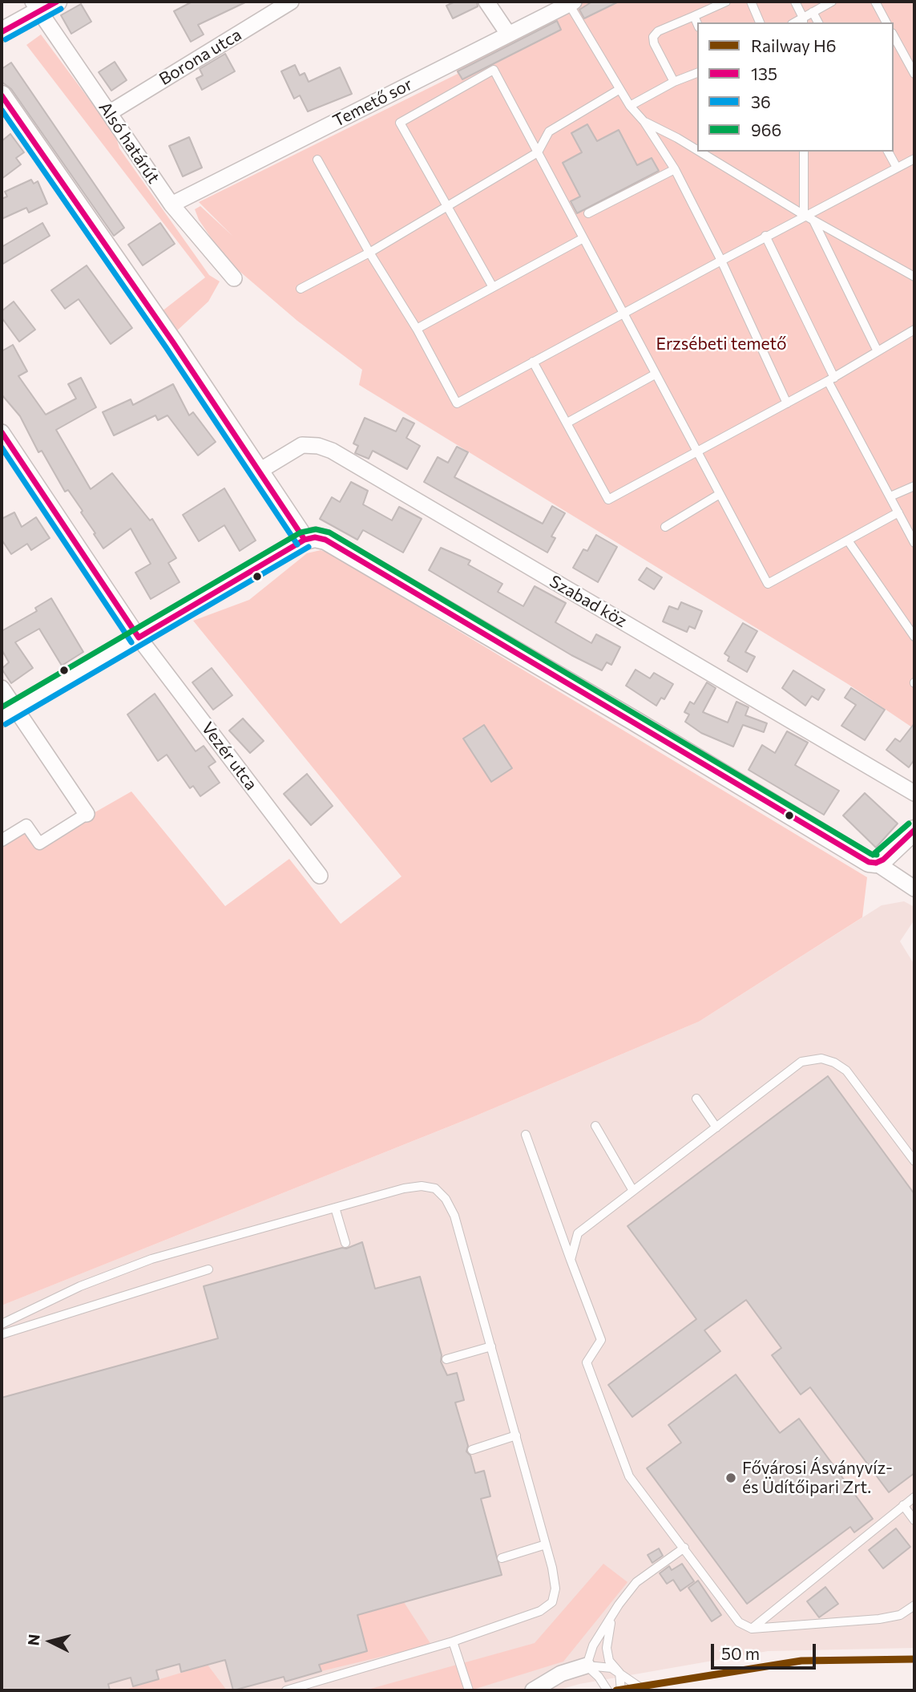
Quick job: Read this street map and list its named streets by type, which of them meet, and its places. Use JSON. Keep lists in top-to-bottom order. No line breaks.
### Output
{"streets":{"street":["Borona utca","Temető sor","Alsó határút","Szabad köz","Vezér utca"]},"crossings":[["Borona utca","Alsó határút"],["Temető sor","Alsó határút"]],"parks":["Erzsébeti temető"],"places":["Fővárosi Ásványvíz- és Üdítőipari Zrt."],"lines":["transit line 135","transit line 36","transit line 966","rail line H6"],"legend":["Railway H6","135","36","966"],"scale_bar":"50 m","north":"left"}
